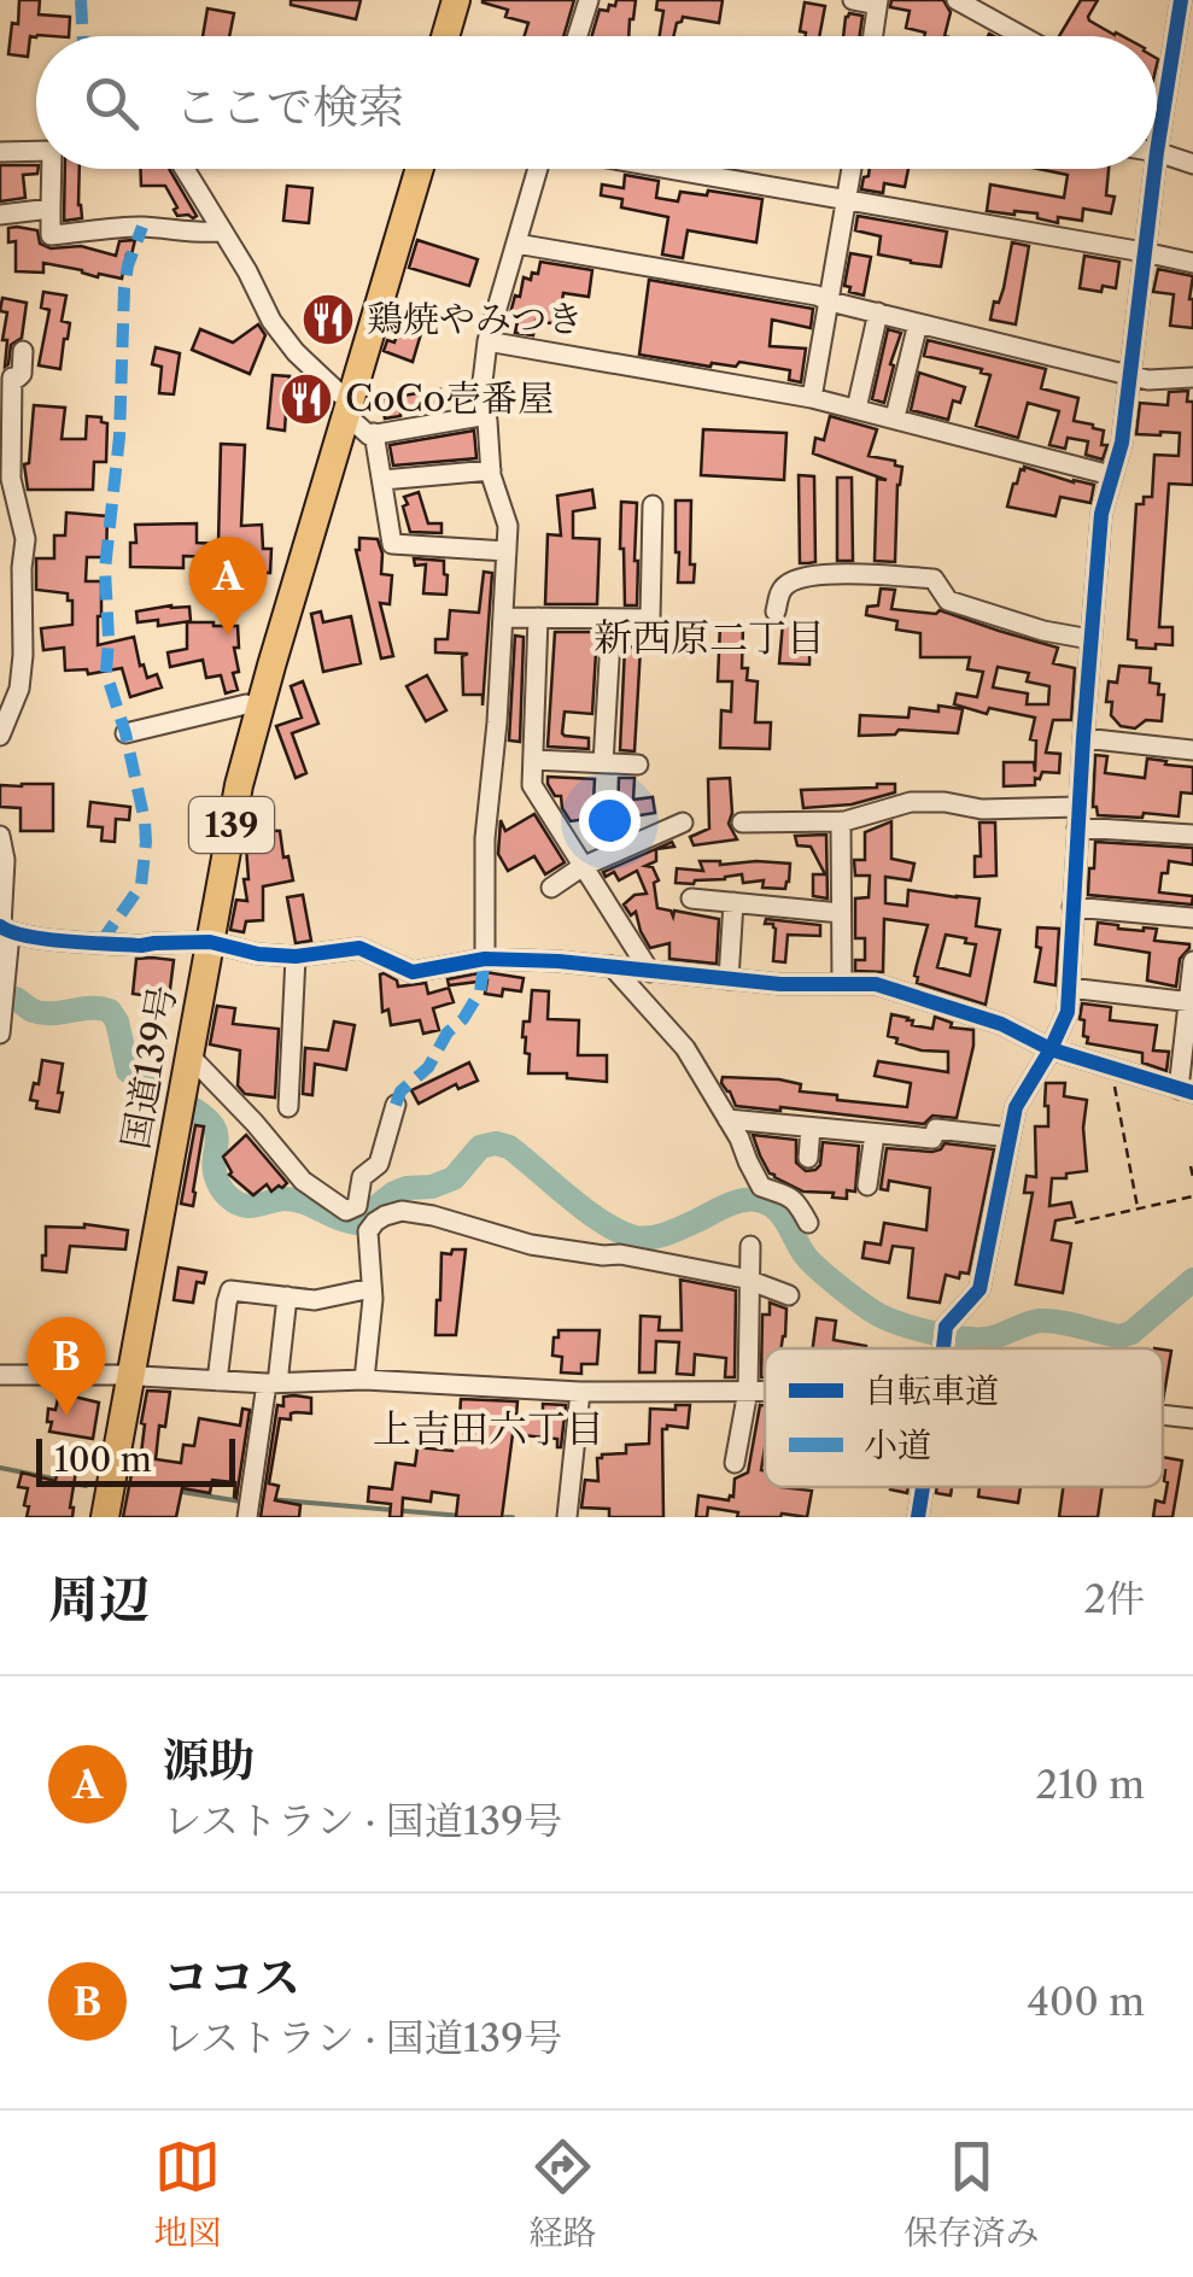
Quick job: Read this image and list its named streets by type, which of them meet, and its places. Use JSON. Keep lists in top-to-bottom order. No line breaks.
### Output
{"streets":{"highway":["139","国道139号"]},"districts":["新西原二丁目","上吉田六丁目"],"places":{"restaurant":["鶏焼やみつき","CoCo壱番屋"]},"legend":["自転車道","小道"],"scale_bar":"100 m","page":{"search":"ここで検索","pins":["A","B"],"scale":"100 m","heading":["周辺","2件"],"list":[{"mark":"A","name":"源助","note":"レストラン · 国道139号","value":"210 m"},{"mark":"B","name":"ココス","note":"レストラン · 国道139号","value":"400 m"}],"nav":["地図","経路","保存済み"]}}
